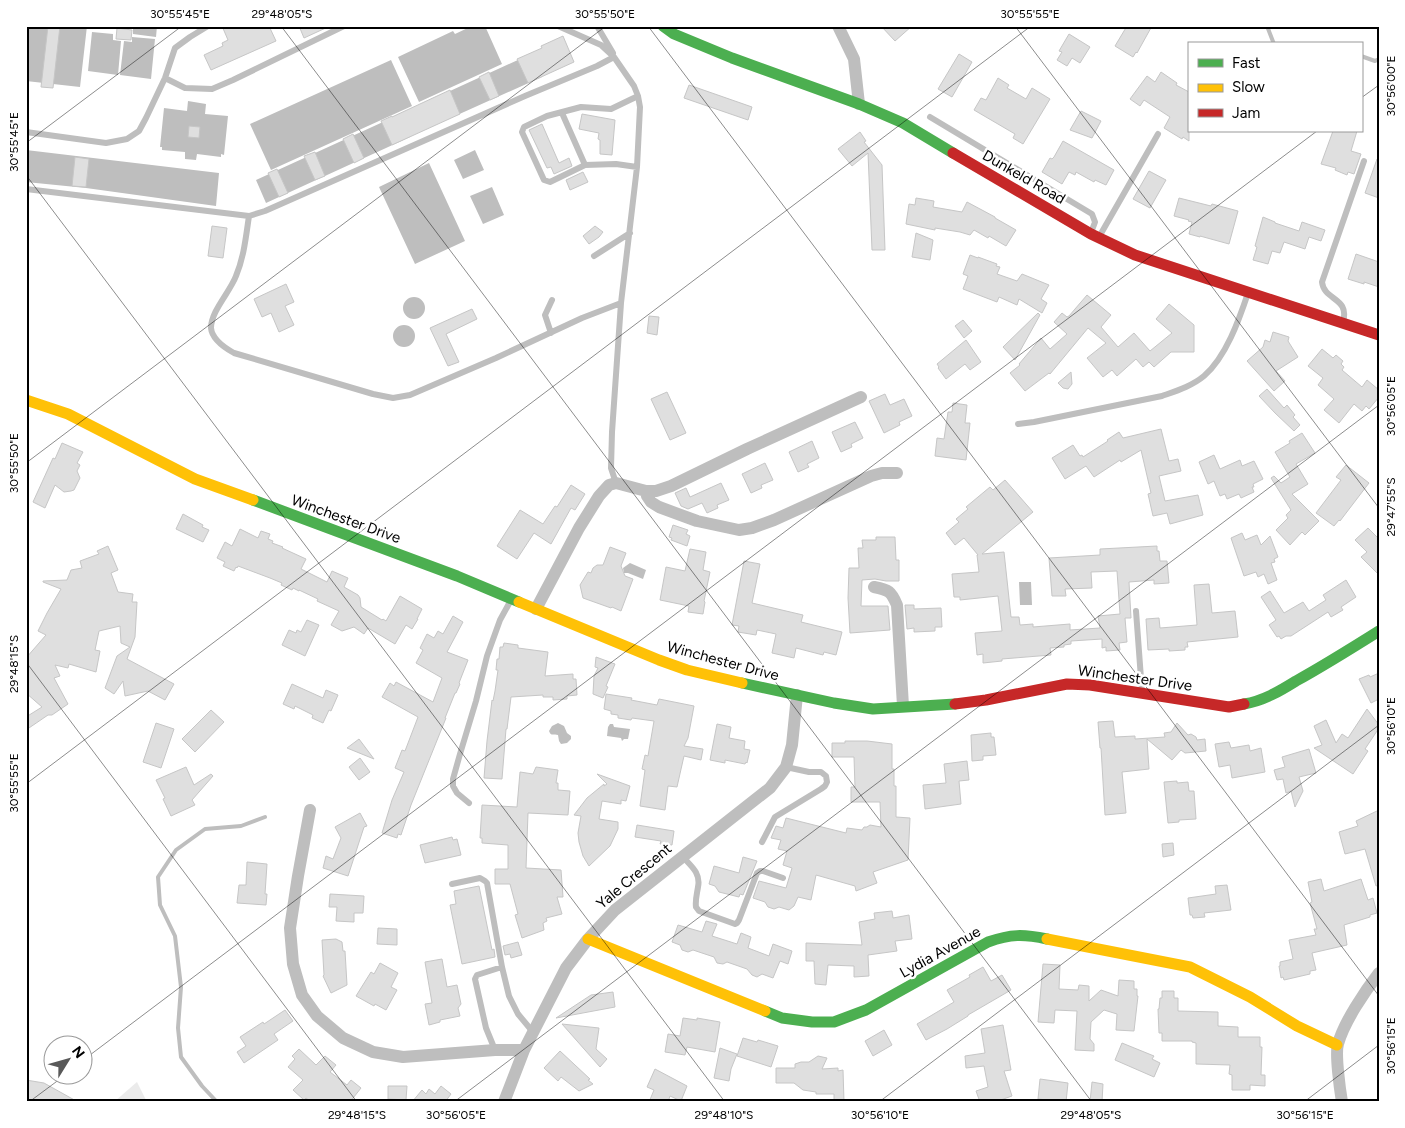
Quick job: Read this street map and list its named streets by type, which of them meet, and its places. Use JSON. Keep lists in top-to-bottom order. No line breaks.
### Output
{"streets":{"street":["Dunkeld Road","Winchester Drive","Yale Crescent","Lydia Avenue"]},"crossings":[["Winchester Drive","Yale Crescent"],["Yale Crescent","Lydia Avenue"]],"legend":["Fast","Slow","Jam"],"north":"top right","coordinates":["30°55'45\"E","29°48'05\"S","30°55'50\"E","30°55'55\"E","30°56'00\"E","30°56'05\"E","29°47'55\"S","29°48'15\"S","30°56'10\"E","30°56'15\"E","29°48'10\"S"]}
